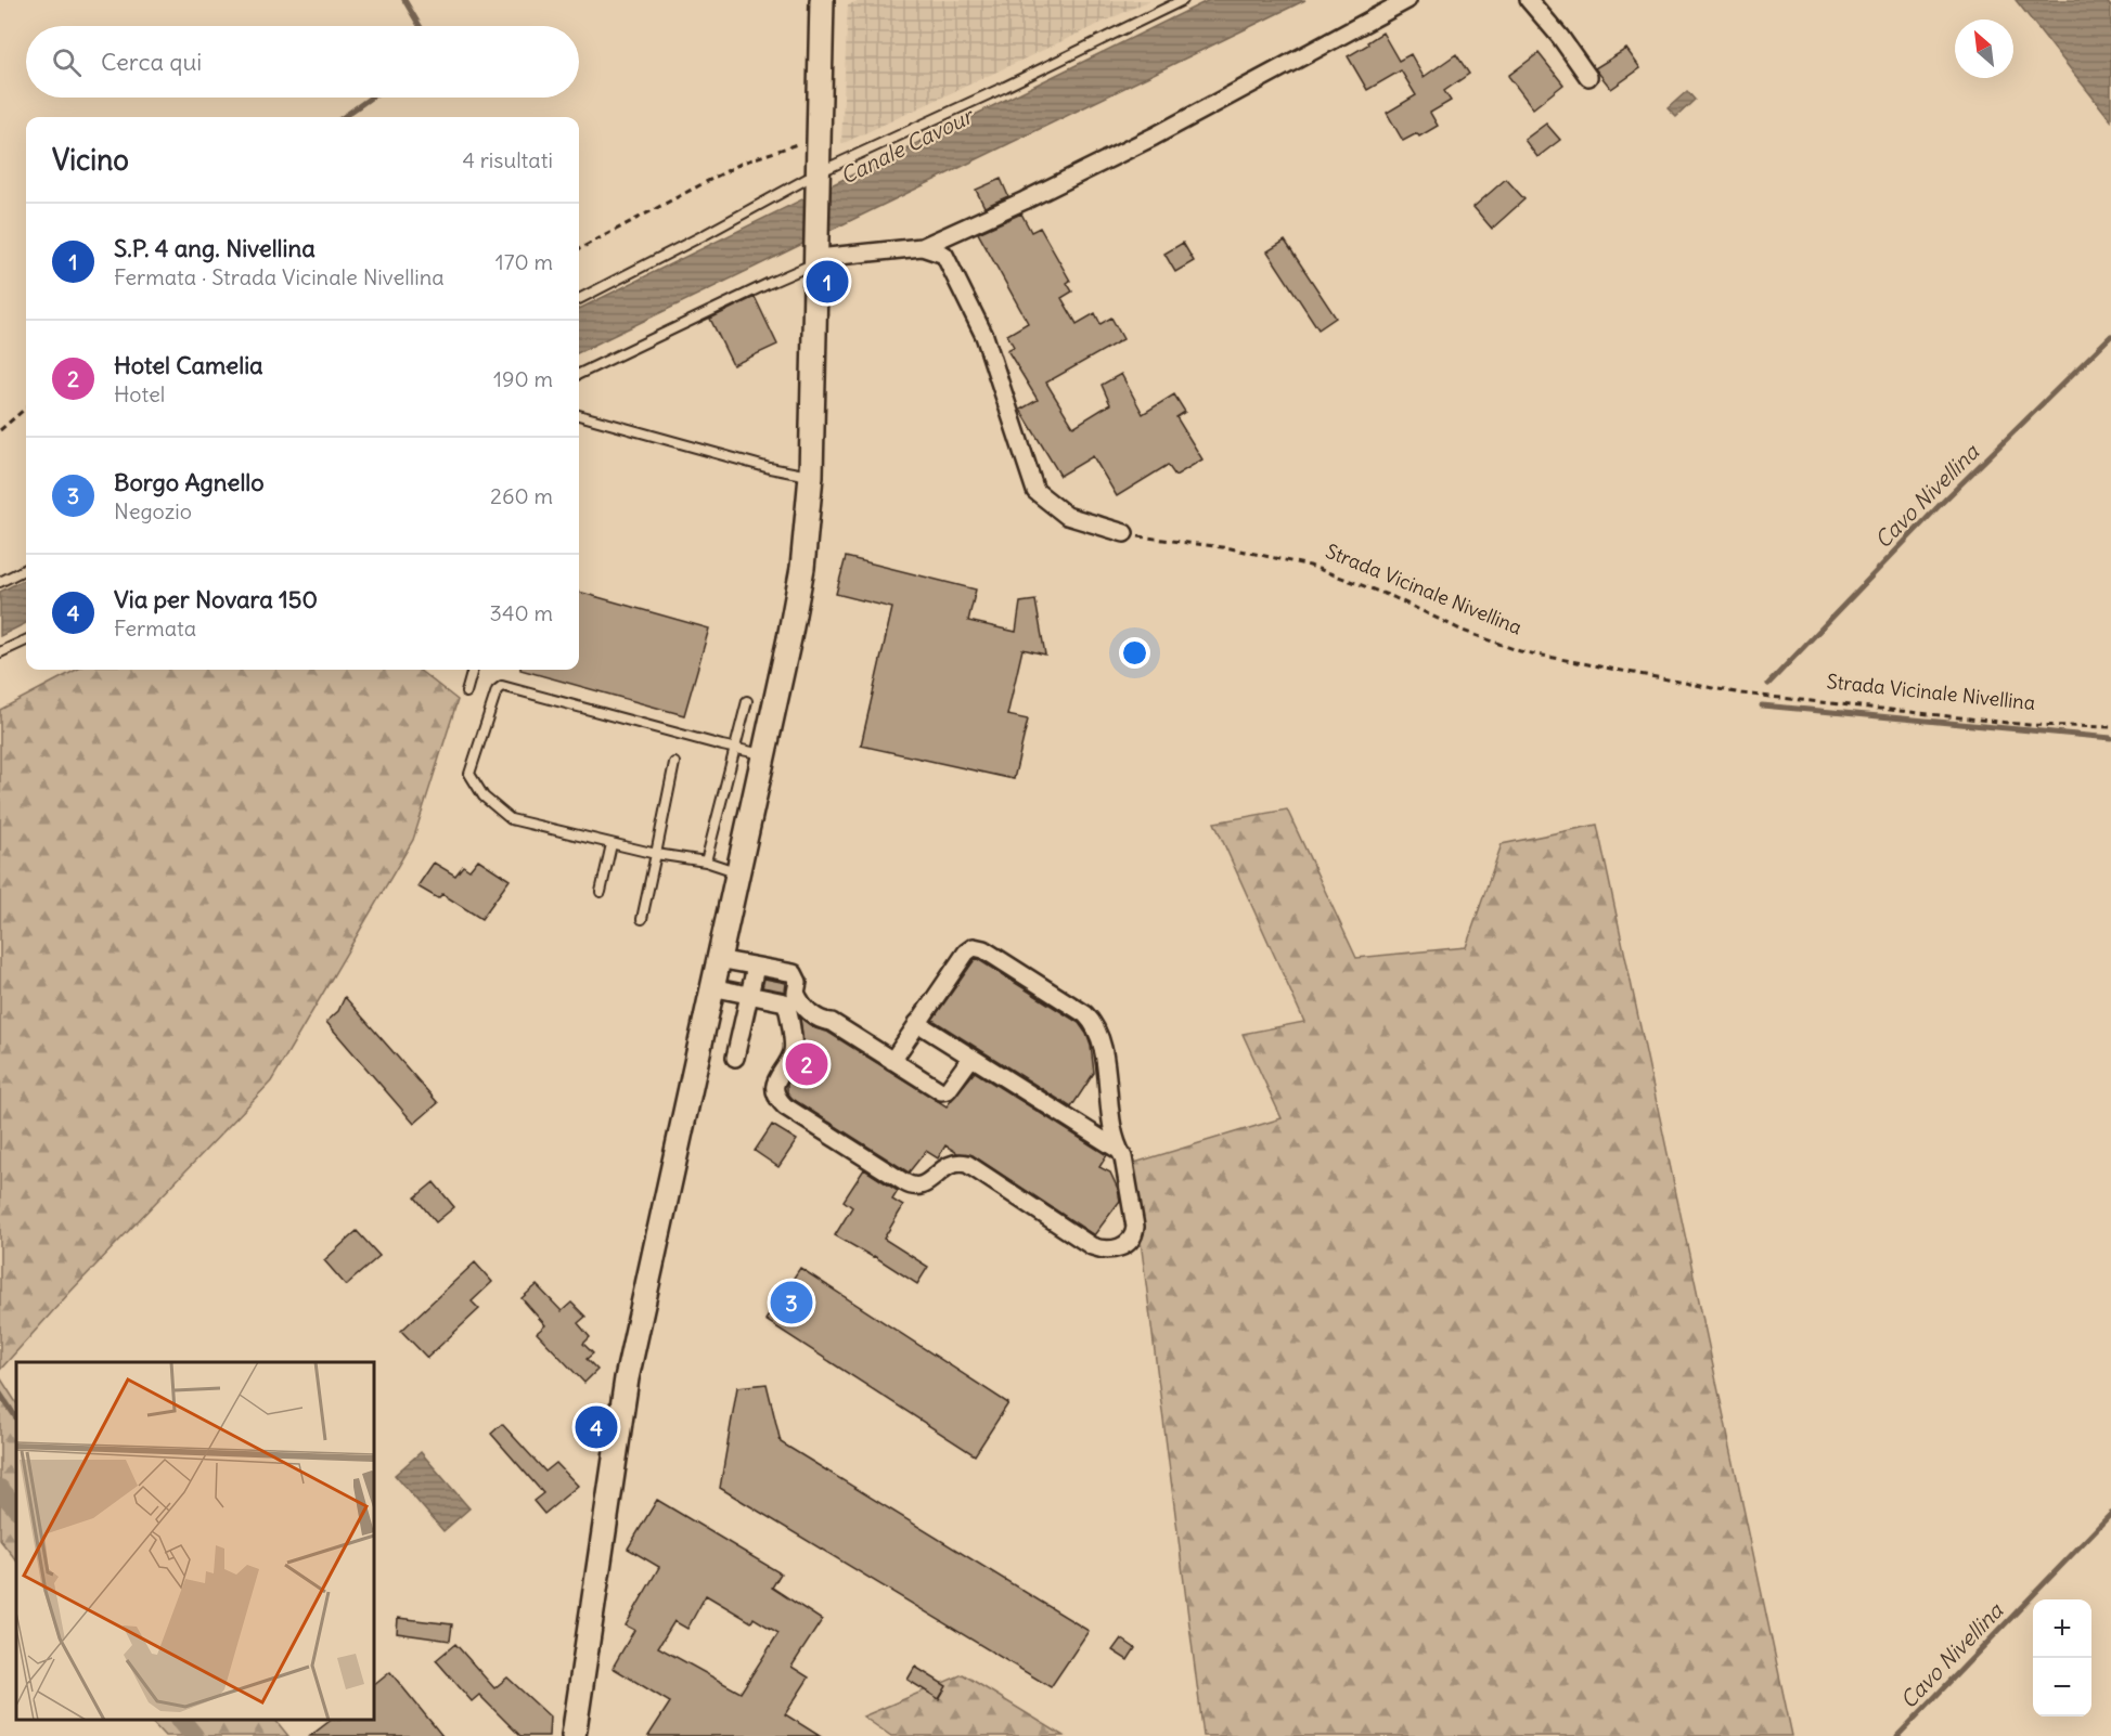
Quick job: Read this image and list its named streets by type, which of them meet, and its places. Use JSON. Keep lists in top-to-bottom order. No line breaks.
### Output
{"streets":{"path":["Strada Vicinale Nivellina"]},"water":["Canale Cavour","Cavo Nivellina"],"north":"top left","page":{"search":"Cerca qui","heading":["Vicino","4 risultati"],"list":[{"mark":"1","name":"S.P. 4 ang. Nivellina","note":"Fermata · Strada Vicinale Nivellina","value":"170 m"},{"mark":"2","name":"Hotel Camelia","note":"Hotel","value":"190 m"},{"mark":"3","name":"Borgo Agnello","note":"Negozio","value":"260 m"},{"mark":"4","name":"Via per Novara 150","note":"Fermata","value":"340 m"}],"pins":["1","2","3","4"],"map_buttons":["+","−"]}}
